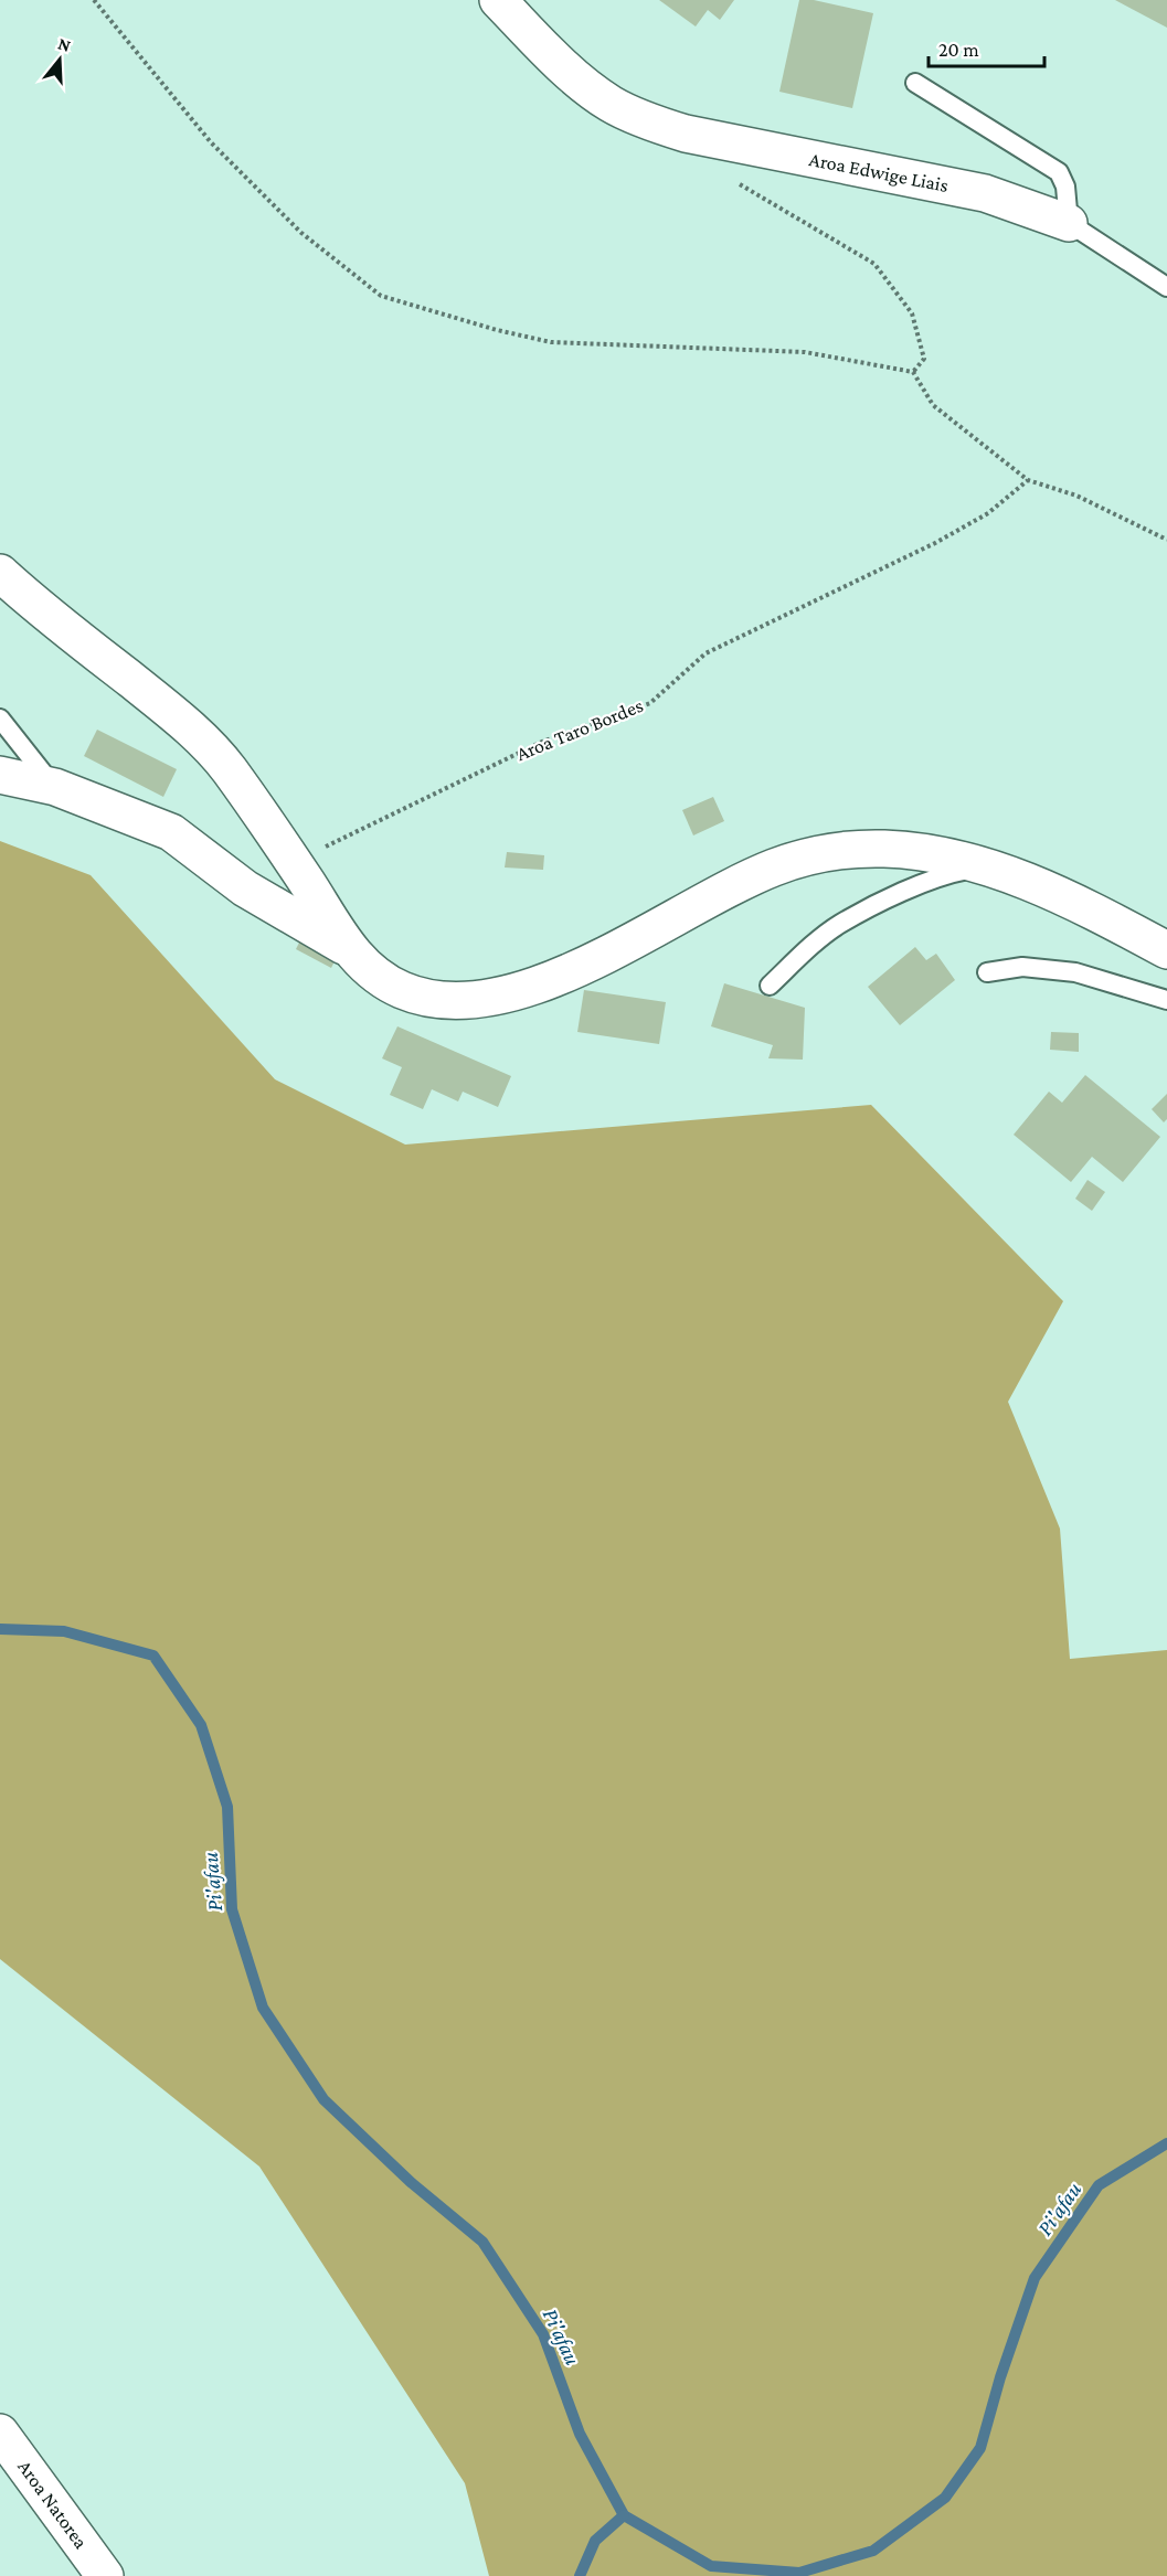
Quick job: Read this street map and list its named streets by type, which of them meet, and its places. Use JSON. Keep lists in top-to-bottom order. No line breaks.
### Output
{"streets":{"street":["Aroa Edwige Liais","Aroa Natorea"],"path":["Aroa Taro Bordes"]},"water":["Pi'afau"],"scale_bar":"20 m","north":"top"}
